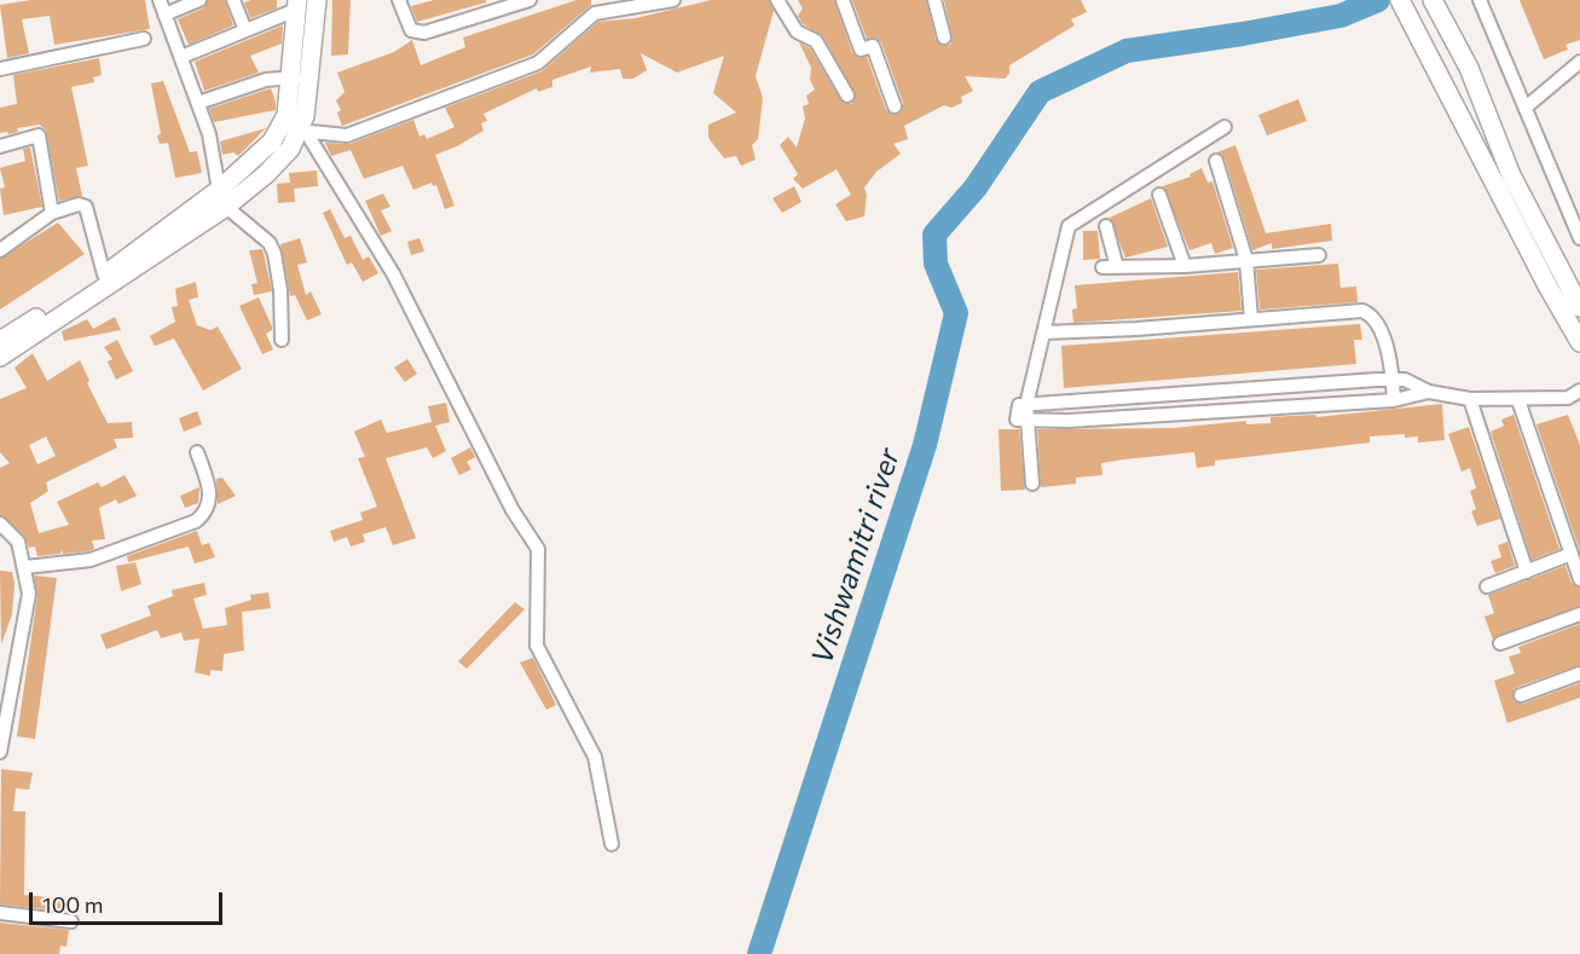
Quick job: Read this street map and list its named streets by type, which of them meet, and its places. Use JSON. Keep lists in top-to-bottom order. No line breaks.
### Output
{"water":["Vishwamitri river"],"scale_bar":"100 m"}
